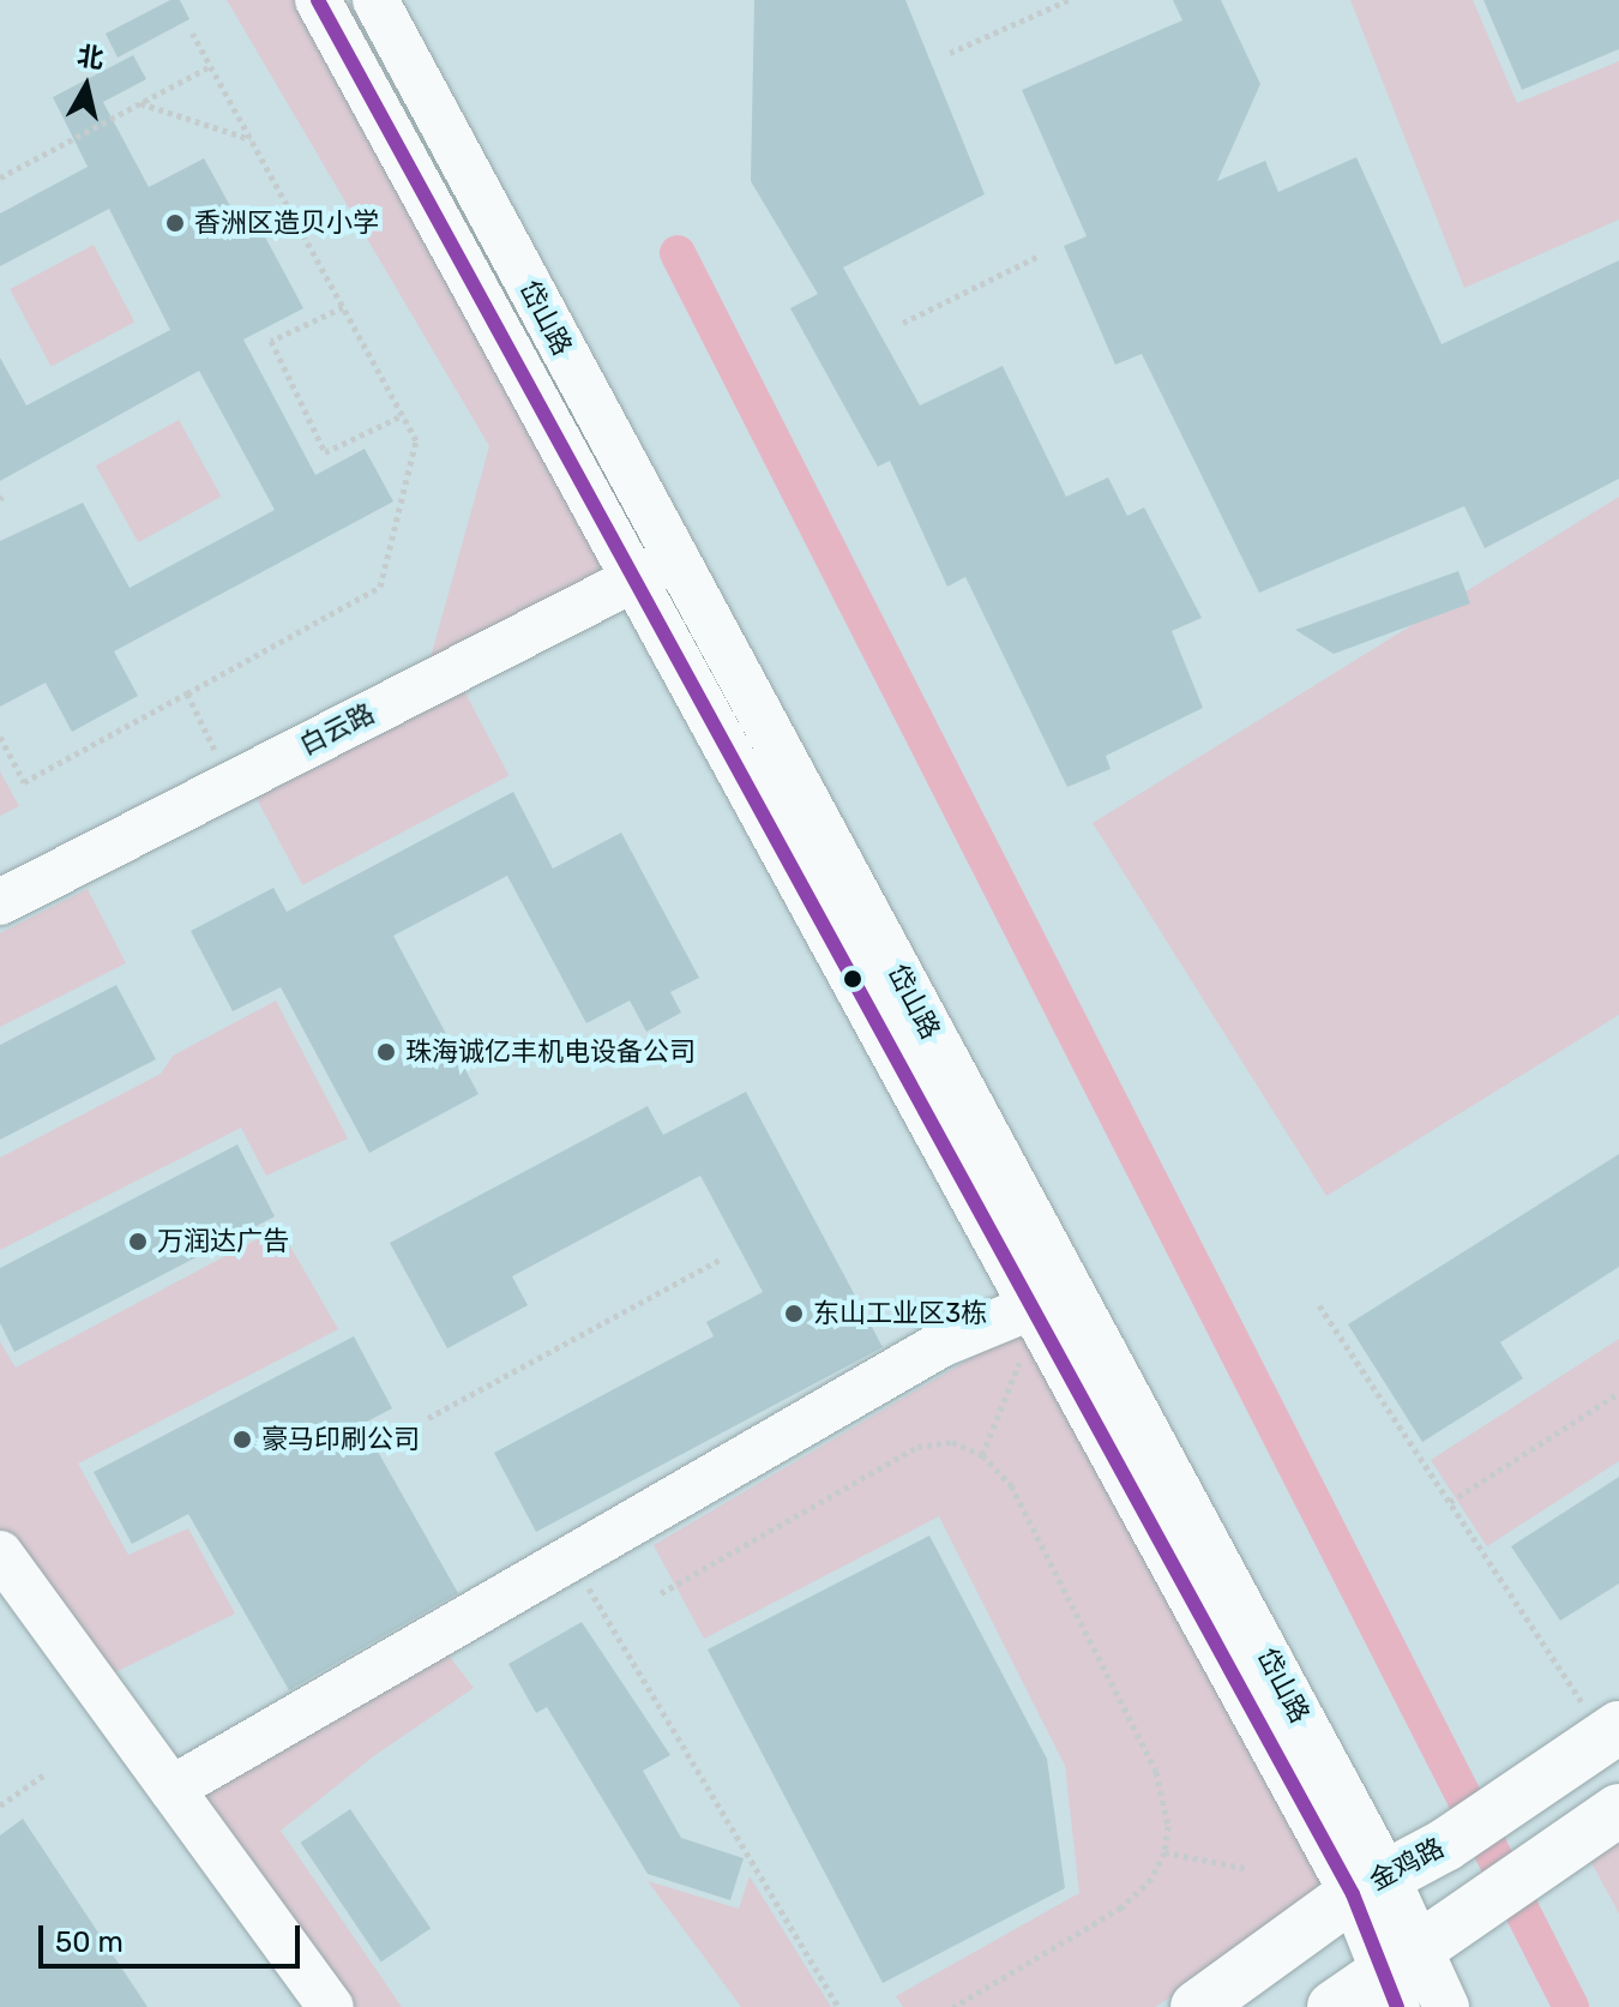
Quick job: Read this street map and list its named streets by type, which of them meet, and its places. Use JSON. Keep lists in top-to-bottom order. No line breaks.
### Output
{"streets":{"main road":["金鸡路"],"street":["岱山路","白云路"]},"crossings":[["岱山路","白云路"],["岱山路","金鸡路"]],"places":["香洲区造贝小学","珠海诚亿丰机电设备公司","万润达广告","东山工业区3栋","豪马印刷公司"],"scale_bar":"50 m","north":"top"}
